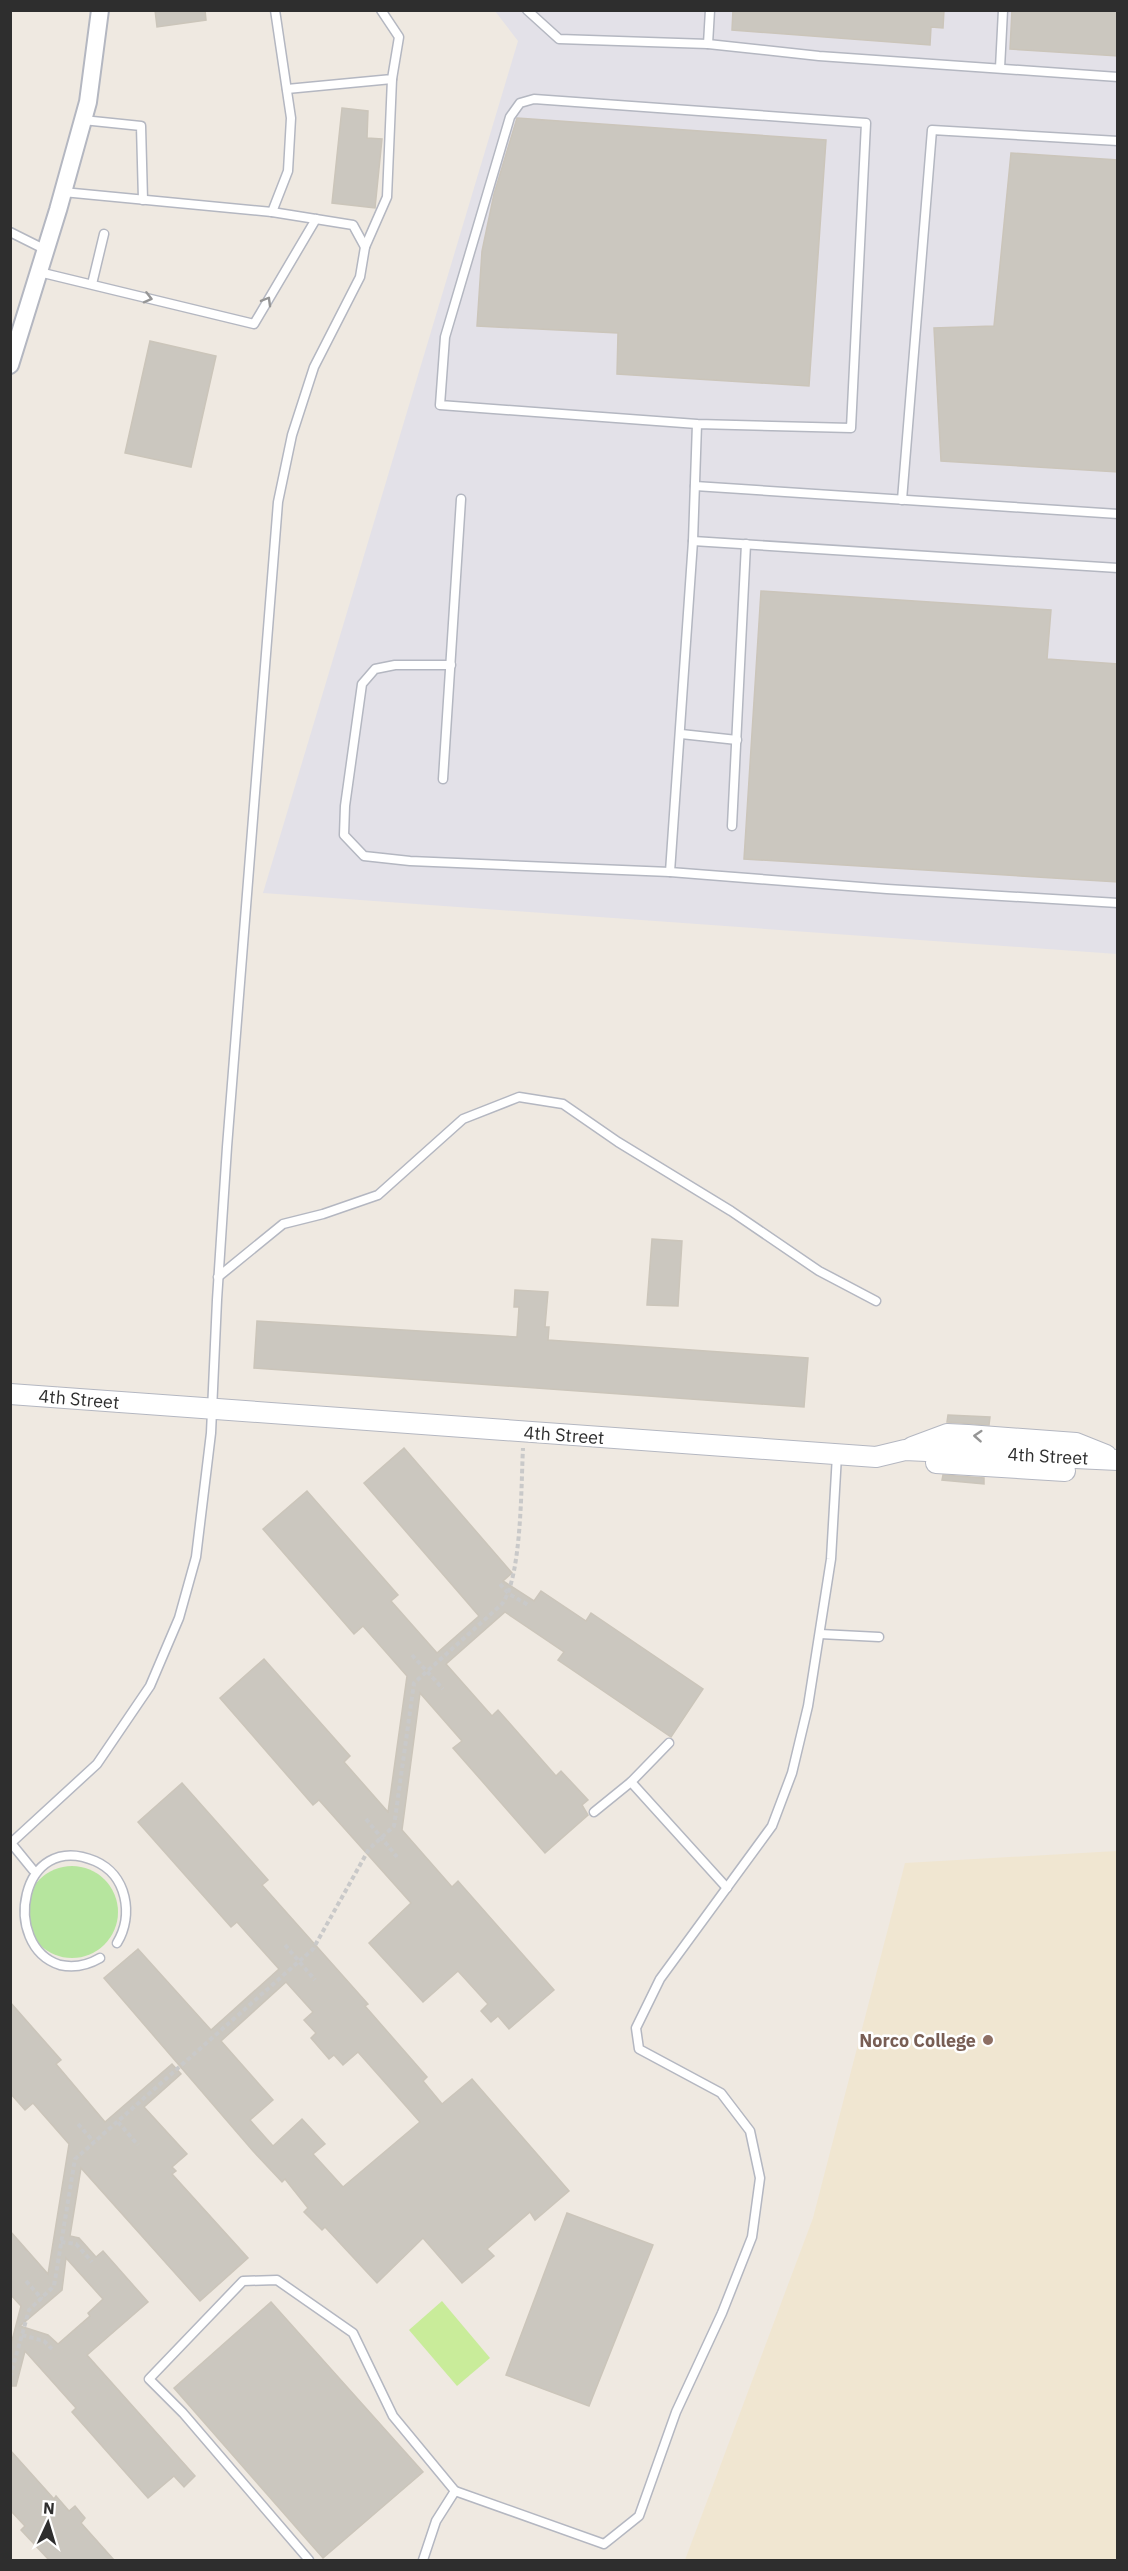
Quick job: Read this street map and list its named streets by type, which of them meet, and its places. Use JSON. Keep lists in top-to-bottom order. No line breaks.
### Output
{"streets":{"street":["4th Street"]},"places":["Norco College"],"north":"top"}
